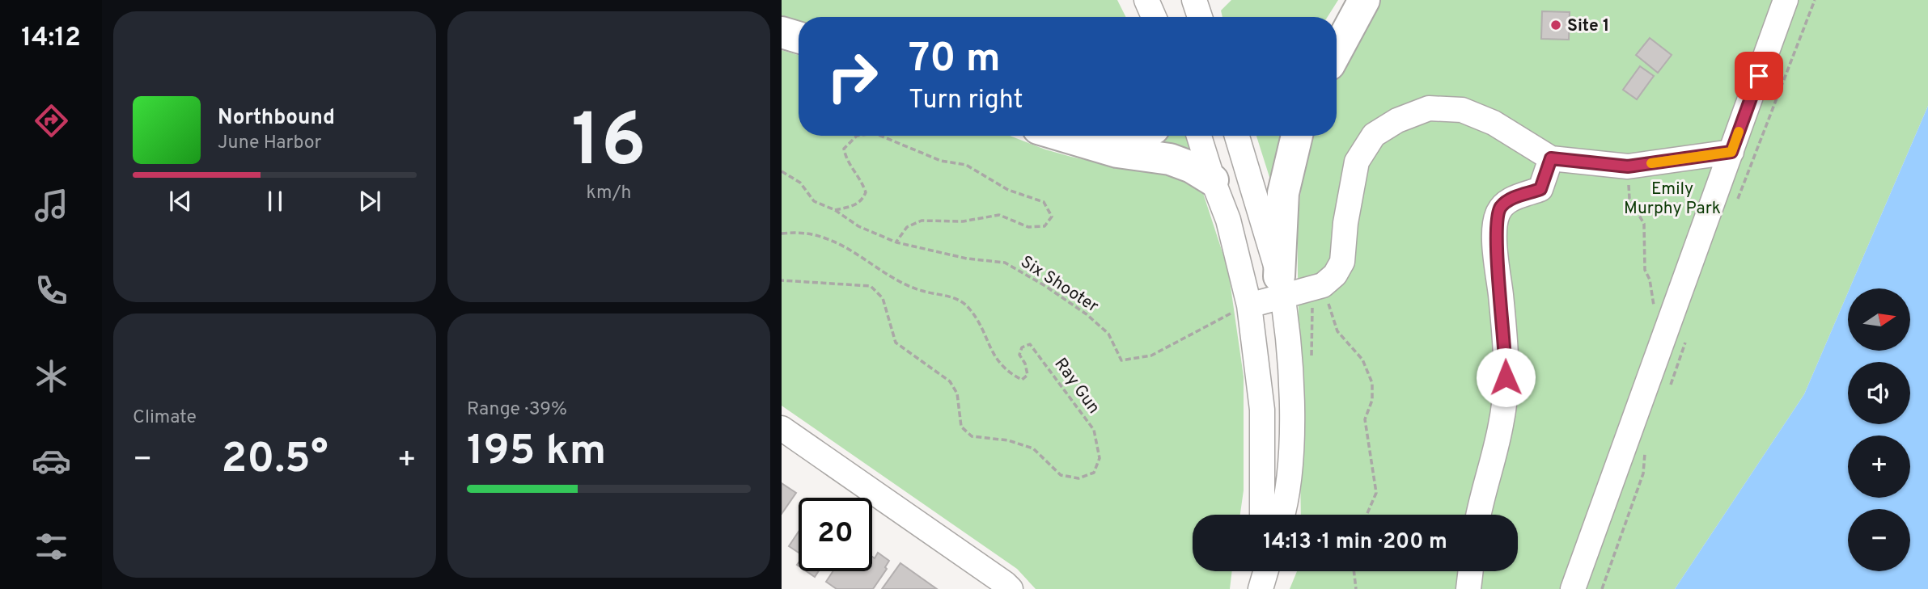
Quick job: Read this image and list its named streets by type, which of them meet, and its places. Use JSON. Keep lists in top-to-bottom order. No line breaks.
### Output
{"streets":{"path":["Six Shooter","Ray Gun"]},"parks":["Emily Murphy Park"],"places":["Site 1"],"north":"right","page":{"tabs":"14:12","tile":[["16","km/h"],"Climate",["Range · 39%","195 km"]],"turn":["70 m","Turn right"],"song":["Northbound","June Harbor"],"map_buttons":["+","−"],"heat":["−","20.5°","+"],"limit":"20","trip":"14:13 · 1 min · 200 m"}}
